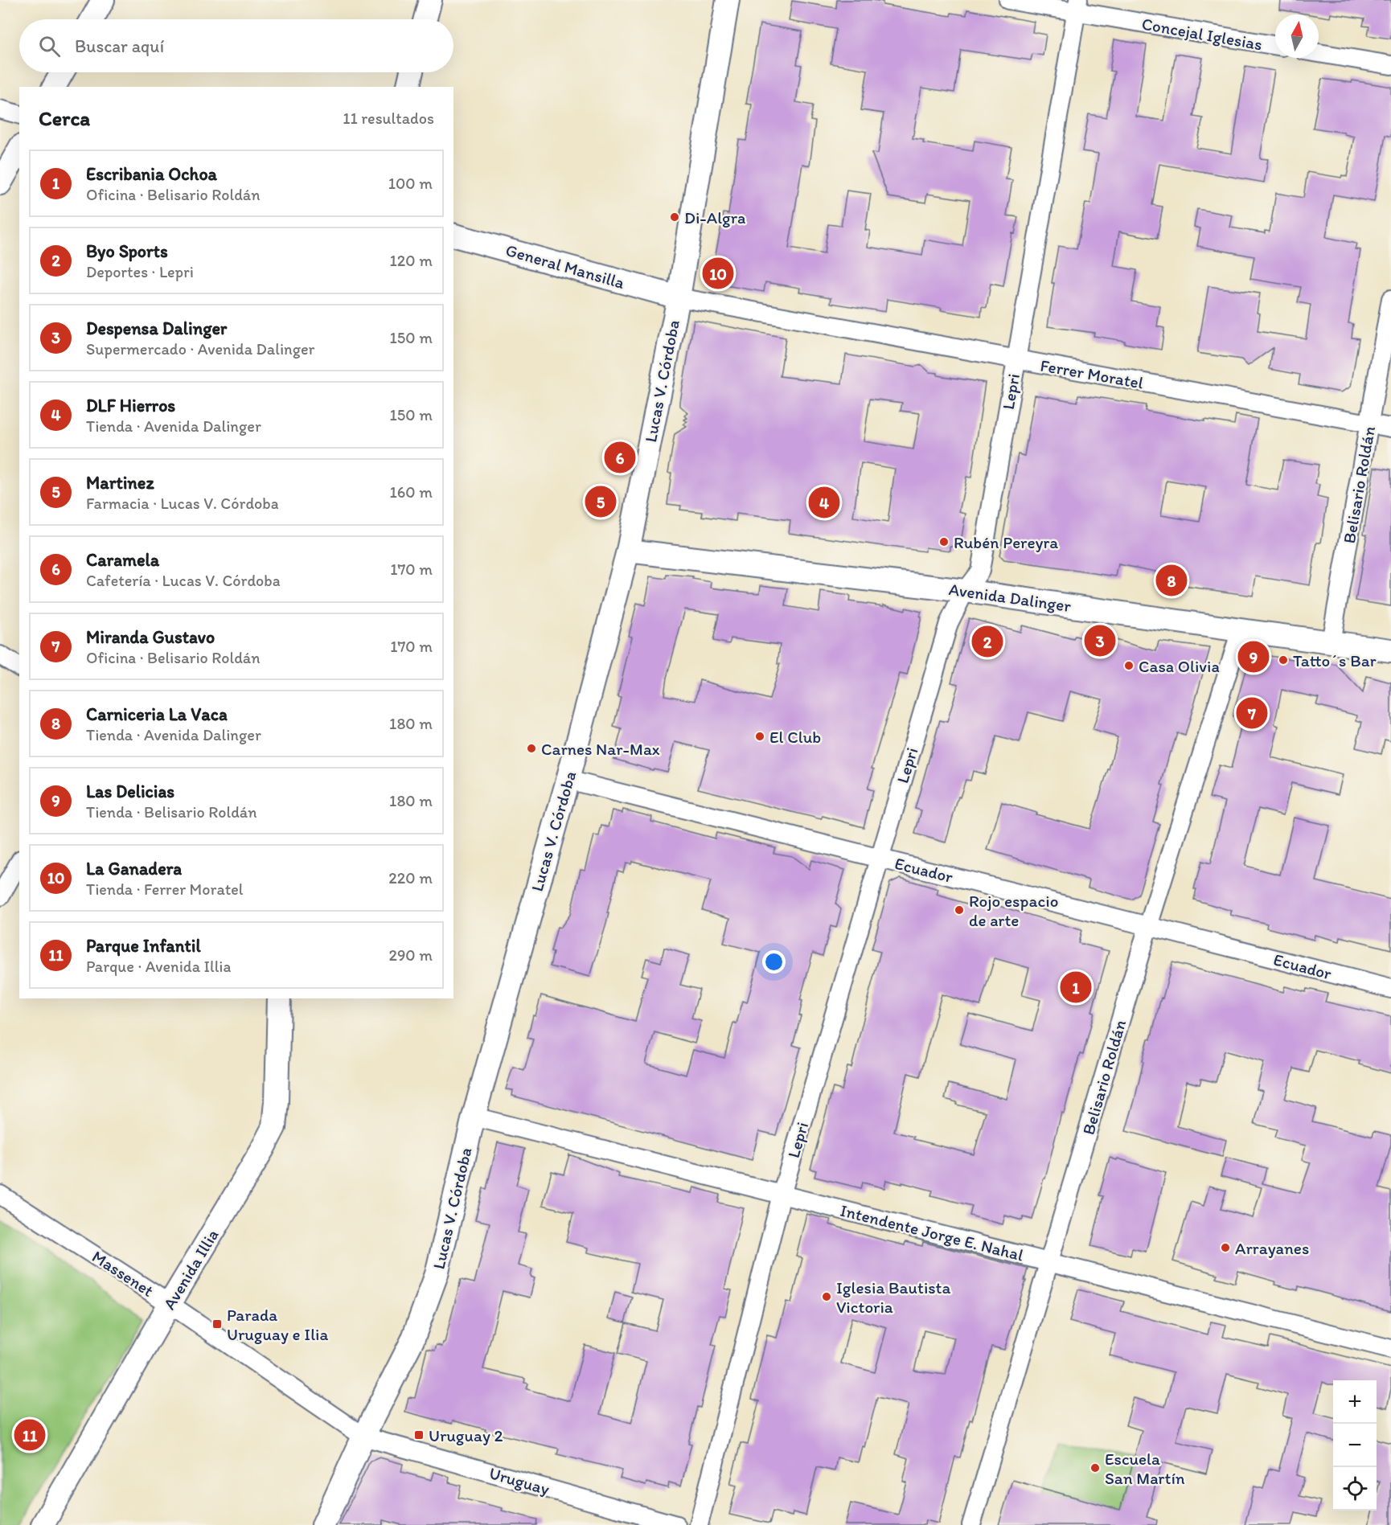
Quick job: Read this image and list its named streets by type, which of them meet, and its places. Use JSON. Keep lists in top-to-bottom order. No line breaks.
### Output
{"streets":{"street":["Concejal Iglesias","General Mansilla","Ferrer Moratel","Lucas V. Córdoba","Lepri","Belisario Roldán","Avenida Dalinger","Ecuador","Intendente Jorge E. Nahal","Avenida Illia","Massenet","Uruguay"]},"crossings":[["Concejal Iglesias","Lepri"],["General Mansilla","Ferrer Moratel"],["General Mansilla","Lucas V. Córdoba"],["Ferrer Moratel","Lucas V. Córdoba"],["Ferrer Moratel","Lepri"],["Ferrer Moratel","Belisario Roldán"],["Lucas V. Córdoba","Avenida Dalinger"],["Lucas V. Córdoba","Ecuador"],["Lucas V. Córdoba","Intendente Jorge E. Nahal"],["Lucas V. Córdoba","Massenet"],["Lucas V. Córdoba","Uruguay"],["Lepri","Avenida Dalinger"],["Lepri","Ecuador"],["Lepri","Intendente Jorge E. Nahal"],["Belisario Roldán","Avenida Dalinger"],["Belisario Roldán","Ecuador"],["Belisario Roldán","Intendente Jorge E. Nahal"],["Avenida Illia","Massenet"],["Massenet","Uruguay"]],"places":{"other":["Di-Algra","Rubén Pereyra","Tatto´s Bar","Casa Olivia","El Club","Carnes Nar-Max","Rojo espacio de arte","Arrayanes","Iglesia Bautista Victoria","Escuela San Martín"],"transit":["Parada Uruguay e Ilia","Uruguay 2"]},"north":"top","page":{"search":"Buscar aquí","heading":["Cerca","11 resultados"],"list":[{"mark":"1","name":"Escribania Ochoa","note":"Oficina · Belisario Roldán","value":"100 m"},{"mark":"2","name":"Byo Sports","note":"Deportes · Lepri","value":"120 m"},{"mark":"3","name":"Despensa Dalinger","note":"Supermercado · Avenida Dalinger","value":"150 m"},{"mark":"4","name":"DLF Hierros","note":"Tienda · Avenida Dalinger","value":"150 m"},{"mark":"5","name":"Martinez","note":"Farmacia · Lucas V. Córdoba","value":"160 m"},{"mark":"6","name":"Caramela","note":"Cafetería · Lucas V. Córdoba","value":"170 m"},{"mark":"7","name":"Miranda Gustavo","note":"Oficina · Belisario Roldán","value":"170 m"},{"mark":"8","name":"Carniceria La Vaca","note":"Tienda · Avenida Dalinger","value":"180 m"},{"mark":"9","name":"Las Delicias","note":"Tienda · Belisario Roldán","value":"180 m"},{"mark":"10","name":"La Ganadera","note":"Tienda · Ferrer Moratel","value":"220 m"},{"mark":"11","name":"Parque Infantil","note":"Parque · Avenida Illia","value":"290 m"}],"pins":["10","6","5","4","8","3","2","9","7","1","11"],"map_buttons":["+","−"]}}
